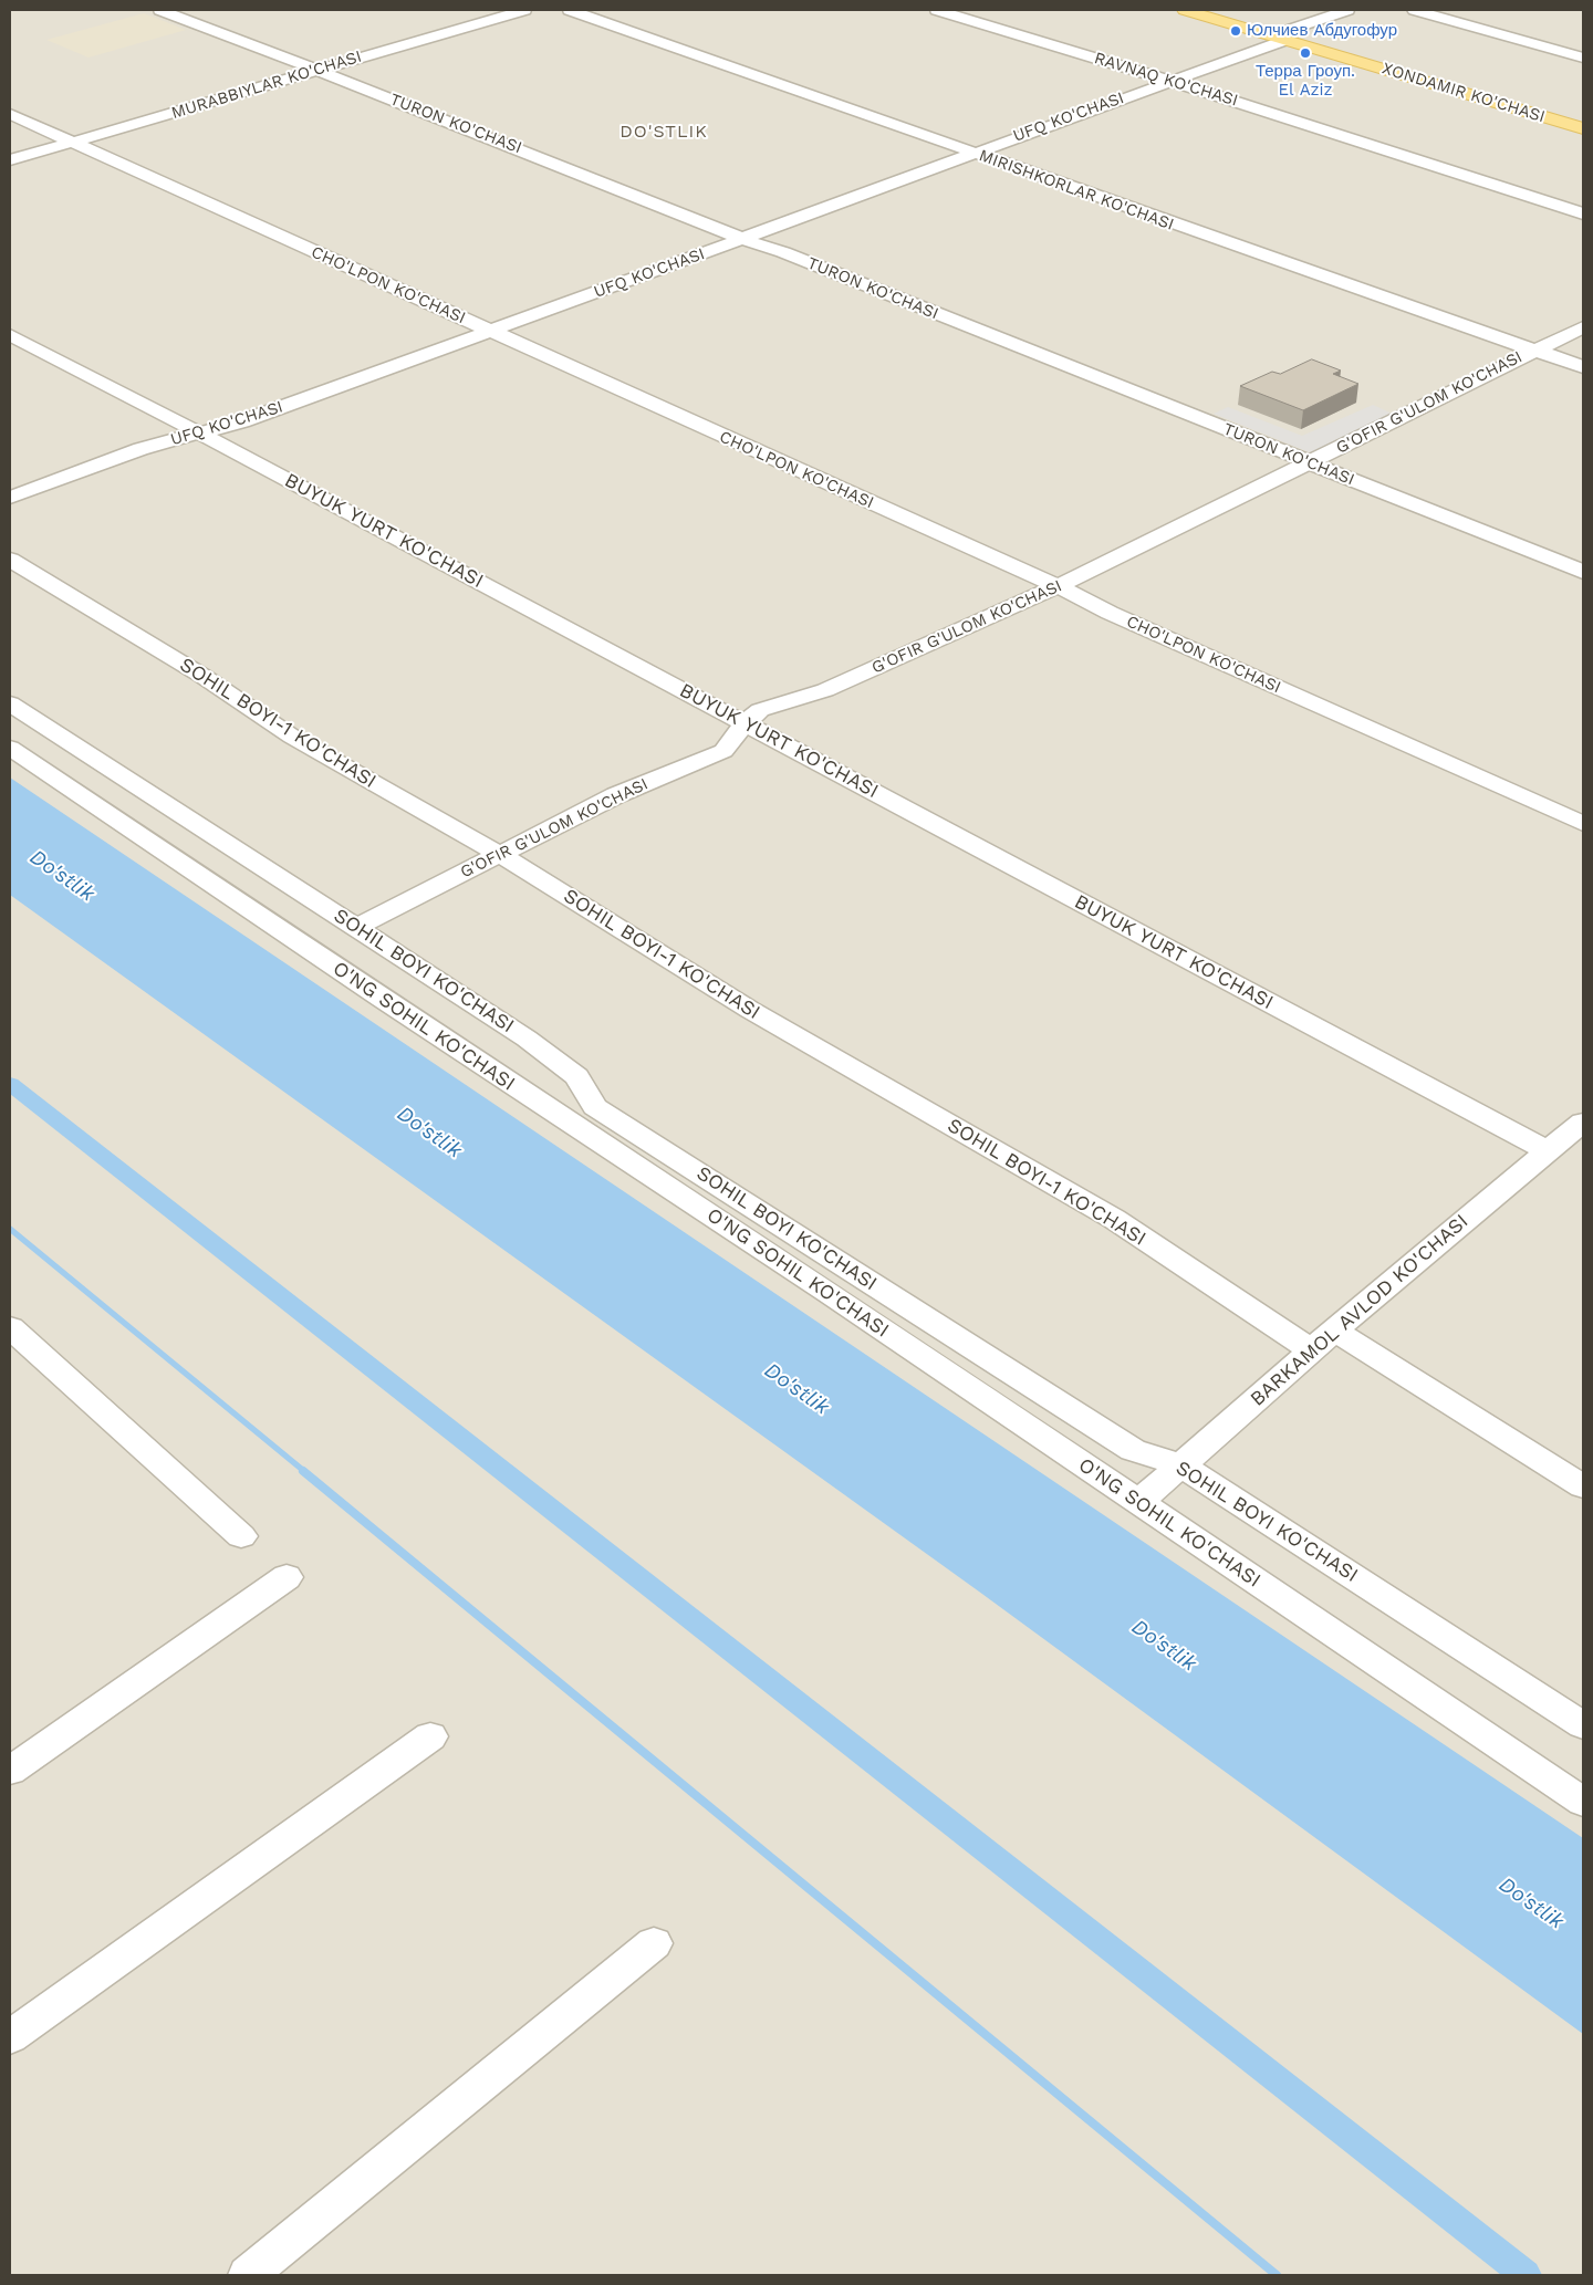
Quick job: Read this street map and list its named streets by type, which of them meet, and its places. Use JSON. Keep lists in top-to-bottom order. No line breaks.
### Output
{"streets":{"main road":["XONDAMIR KO'CHASI"],"street":["RAVNAQ KO'CHASI","MURABBIYLAR KO'CHASI","UFQ KO'CHASI","TURON KO'CHASI","MIRISHKORLAR KO'CHASI","CHO'LPON KO'CHASI","G'OFIR G'ULOM KO'CHASI","BUYUK YURT KO'CHASI","SOHIL BOYI-1 KO'CHASI","SOHIL BOYI KO'CHASI","O'NG SOHIL KO'CHASI","BARKAMOL AVLOD KO'CHASI"]},"crossings":[["RAVNAQ KO'CHASI","UFQ KO'CHASI"],["MURABBIYLAR KO'CHASI","TURON KO'CHASI"],["MURABBIYLAR KO'CHASI","CHO'LPON KO'CHASI"],["XONDAMIR KO'CHASI","UFQ KO'CHASI"],["UFQ KO'CHASI","TURON KO'CHASI"],["UFQ KO'CHASI","MIRISHKORLAR KO'CHASI"],["UFQ KO'CHASI","CHO'LPON KO'CHASI"],["UFQ KO'CHASI","BUYUK YURT KO'CHASI"],["TURON KO'CHASI","G'OFIR G'ULOM KO'CHASI"],["MIRISHKORLAR KO'CHASI","G'OFIR G'ULOM KO'CHASI"],["CHO'LPON KO'CHASI","G'OFIR G'ULOM KO'CHASI"],["G'OFIR G'ULOM KO'CHASI","BUYUK YURT KO'CHASI"],["G'OFIR G'ULOM KO'CHASI","SOHIL BOYI-1 KO'CHASI"],["G'OFIR G'ULOM KO'CHASI","SOHIL BOYI KO'CHASI"],["BUYUK YURT KO'CHASI","BARKAMOL AVLOD KO'CHASI"],["SOHIL BOYI-1 KO'CHASI","BARKAMOL AVLOD KO'CHASI"],["SOHIL BOYI KO'CHASI","BARKAMOL AVLOD KO'CHASI"],["O'NG SOHIL KO'CHASI","BARKAMOL AVLOD KO'CHASI"]],"districts":["DO'STLIK"],"water":["Do'stlik"],"places":["Юлчиев Абдугофур","Терра Гроуп. El Aziz"]}
